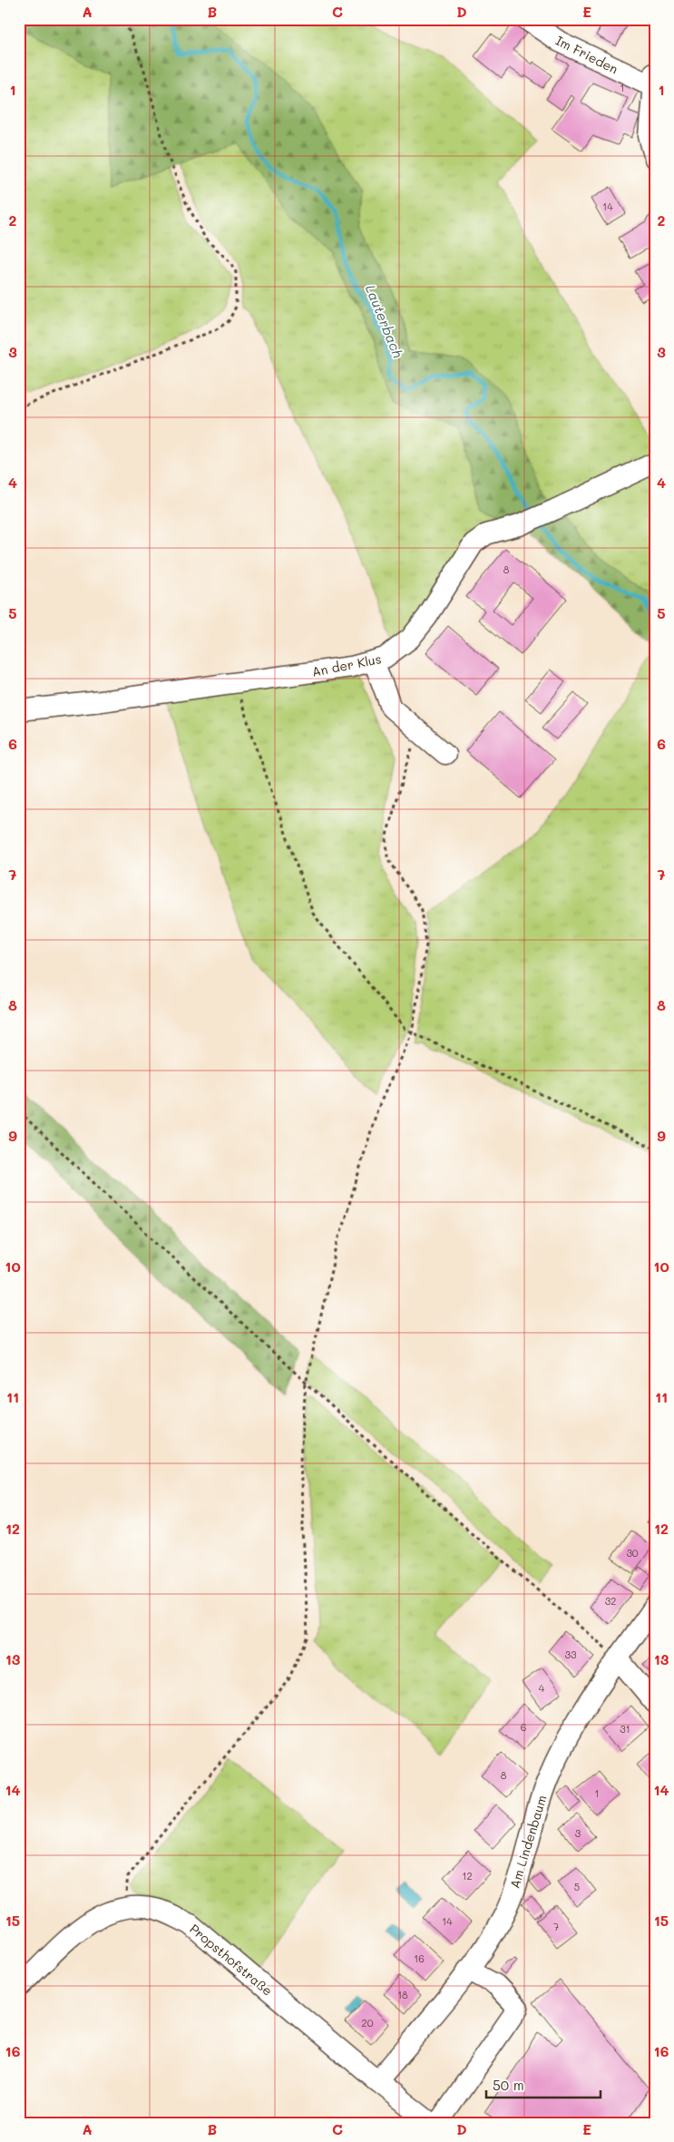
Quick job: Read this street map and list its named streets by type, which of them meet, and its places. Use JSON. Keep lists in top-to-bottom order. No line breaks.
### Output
{"streets":{"street":["Im Frieden","An der Klus","Am Lindenbaum","Propsthofstraße"]},"crossings":[["Am Lindenbaum","Propsthofstraße"]],"water":["Lauterbach"],"house_numbers":["1","14","8","30","32","33","4","6","31","8","1","3","12","5","14","7","16","18","20"],"scale_bar":"50 m","grid":{"columns":["A","B","C","D","E"],"rows":["1","2","3","4","5","6","7","8","9","10","11","12","13","14","15","16"]}}
